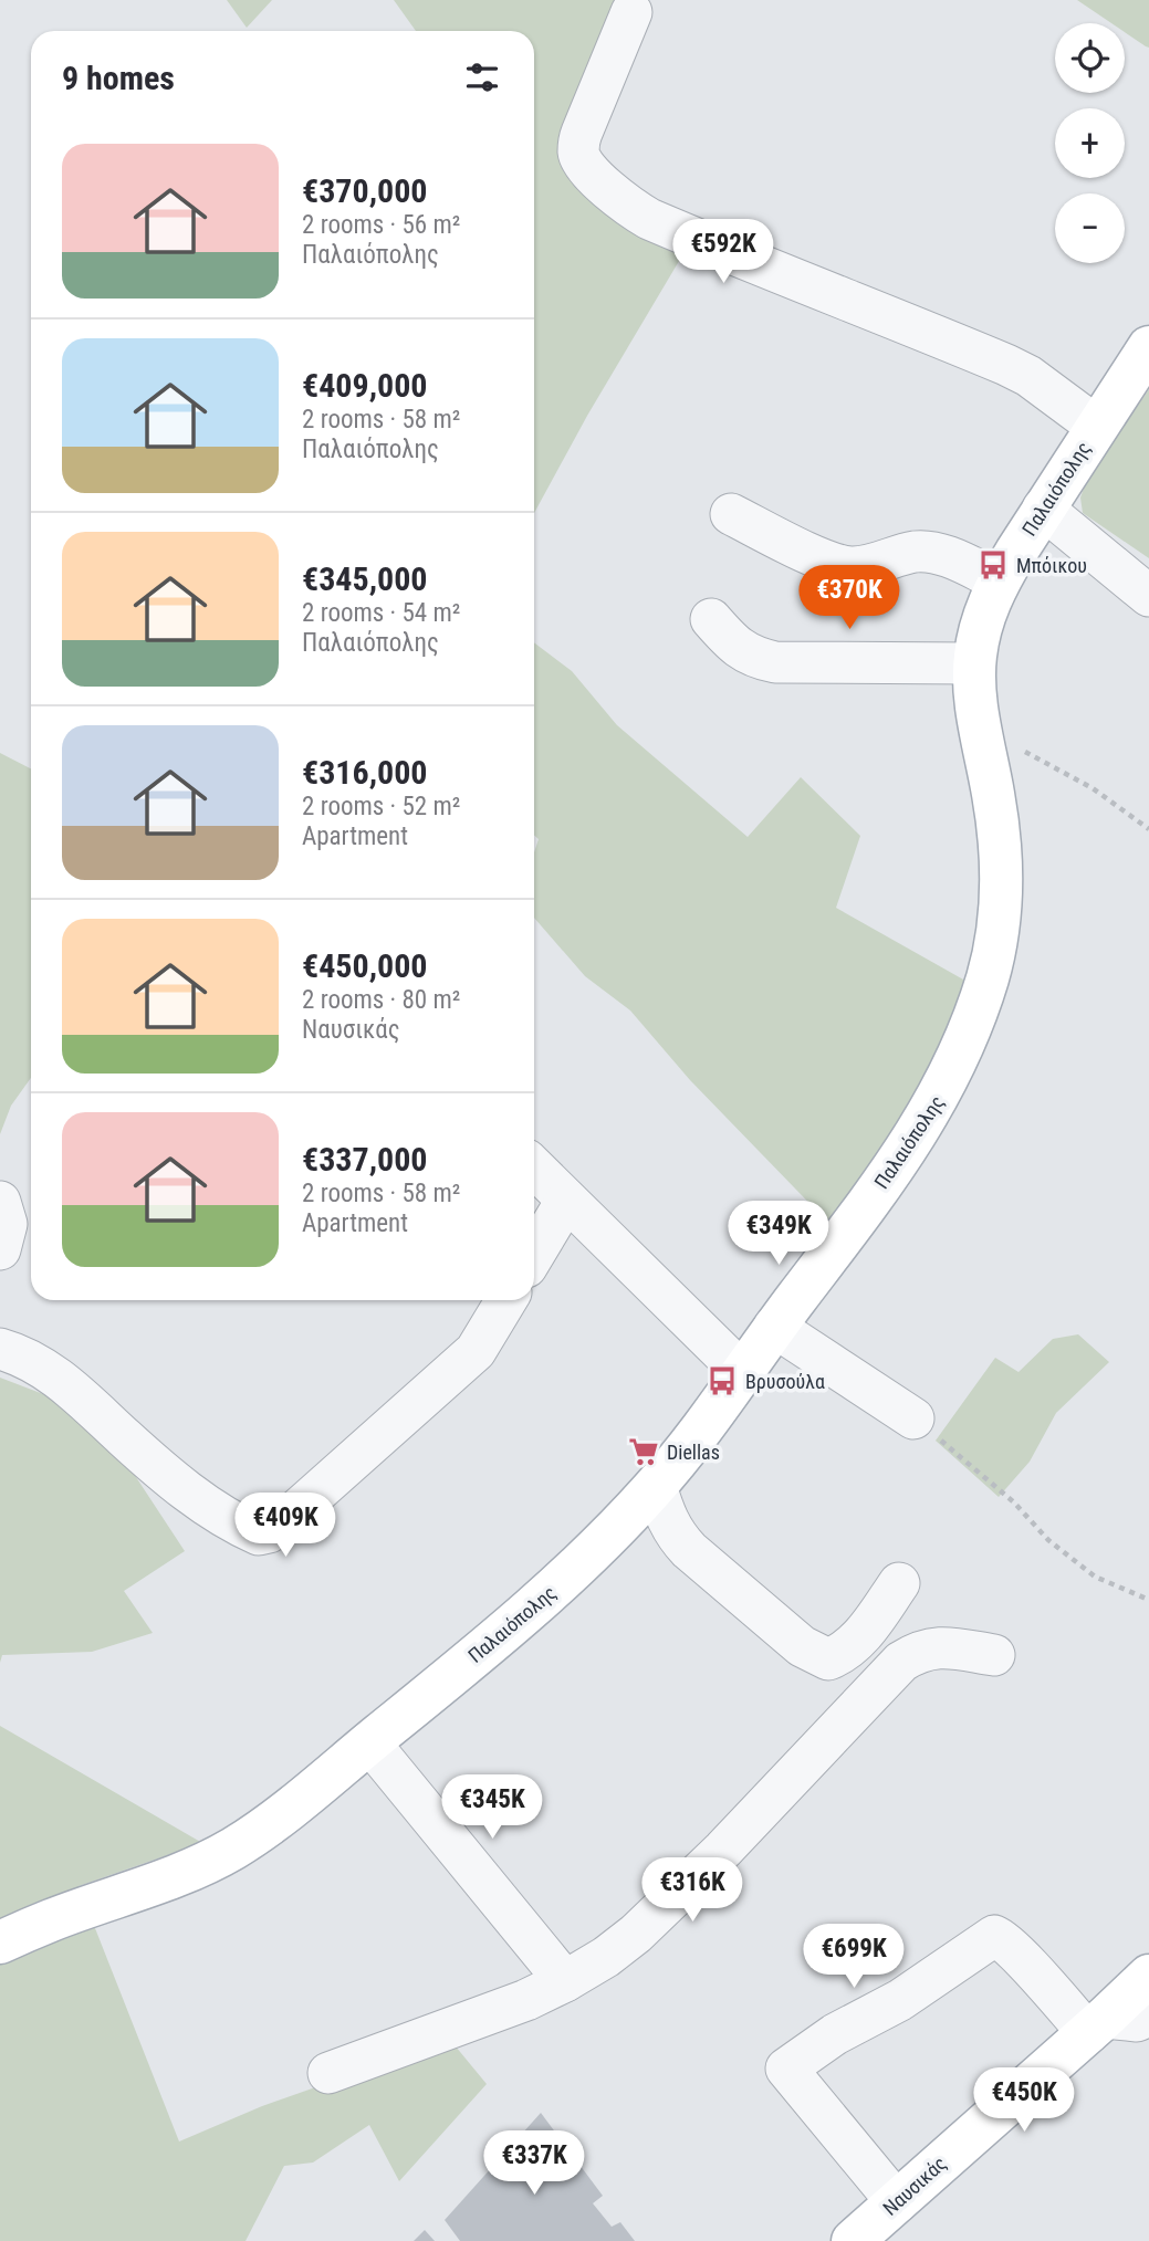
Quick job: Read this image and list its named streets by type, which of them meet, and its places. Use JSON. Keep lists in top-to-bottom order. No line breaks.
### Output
{"streets":{"main road":["Παλαιόπολης","Ναυσικάς"]},"places":{"bus stop":["Μπόικου","Βρυσούλα"],"supermarket":["Diellas"]},"page":{"map_buttons":["+","−"],"heading":"9 homes","list":[{"name":"€370,000","note":"2 rooms · 56 m² · Παλαιόπολης"},{"name":"€409,000","note":"2 rooms · 58 m² · Παλαιόπολης"},{"name":"€345,000","note":"2 rooms · 54 m² · Παλαιόπολης"},{"name":"€316,000","note":"2 rooms · 52 m² · Apartment"},{"name":"€450,000","note":"2 rooms · 80 m² · Ναυσικάς"},{"name":"€337,000","note":"2 rooms · 58 m² · Apartment"}],"price":["€592K","€370K","€349K","€409K","€345K","€316K","€699K","€450K","€337K"]}}
